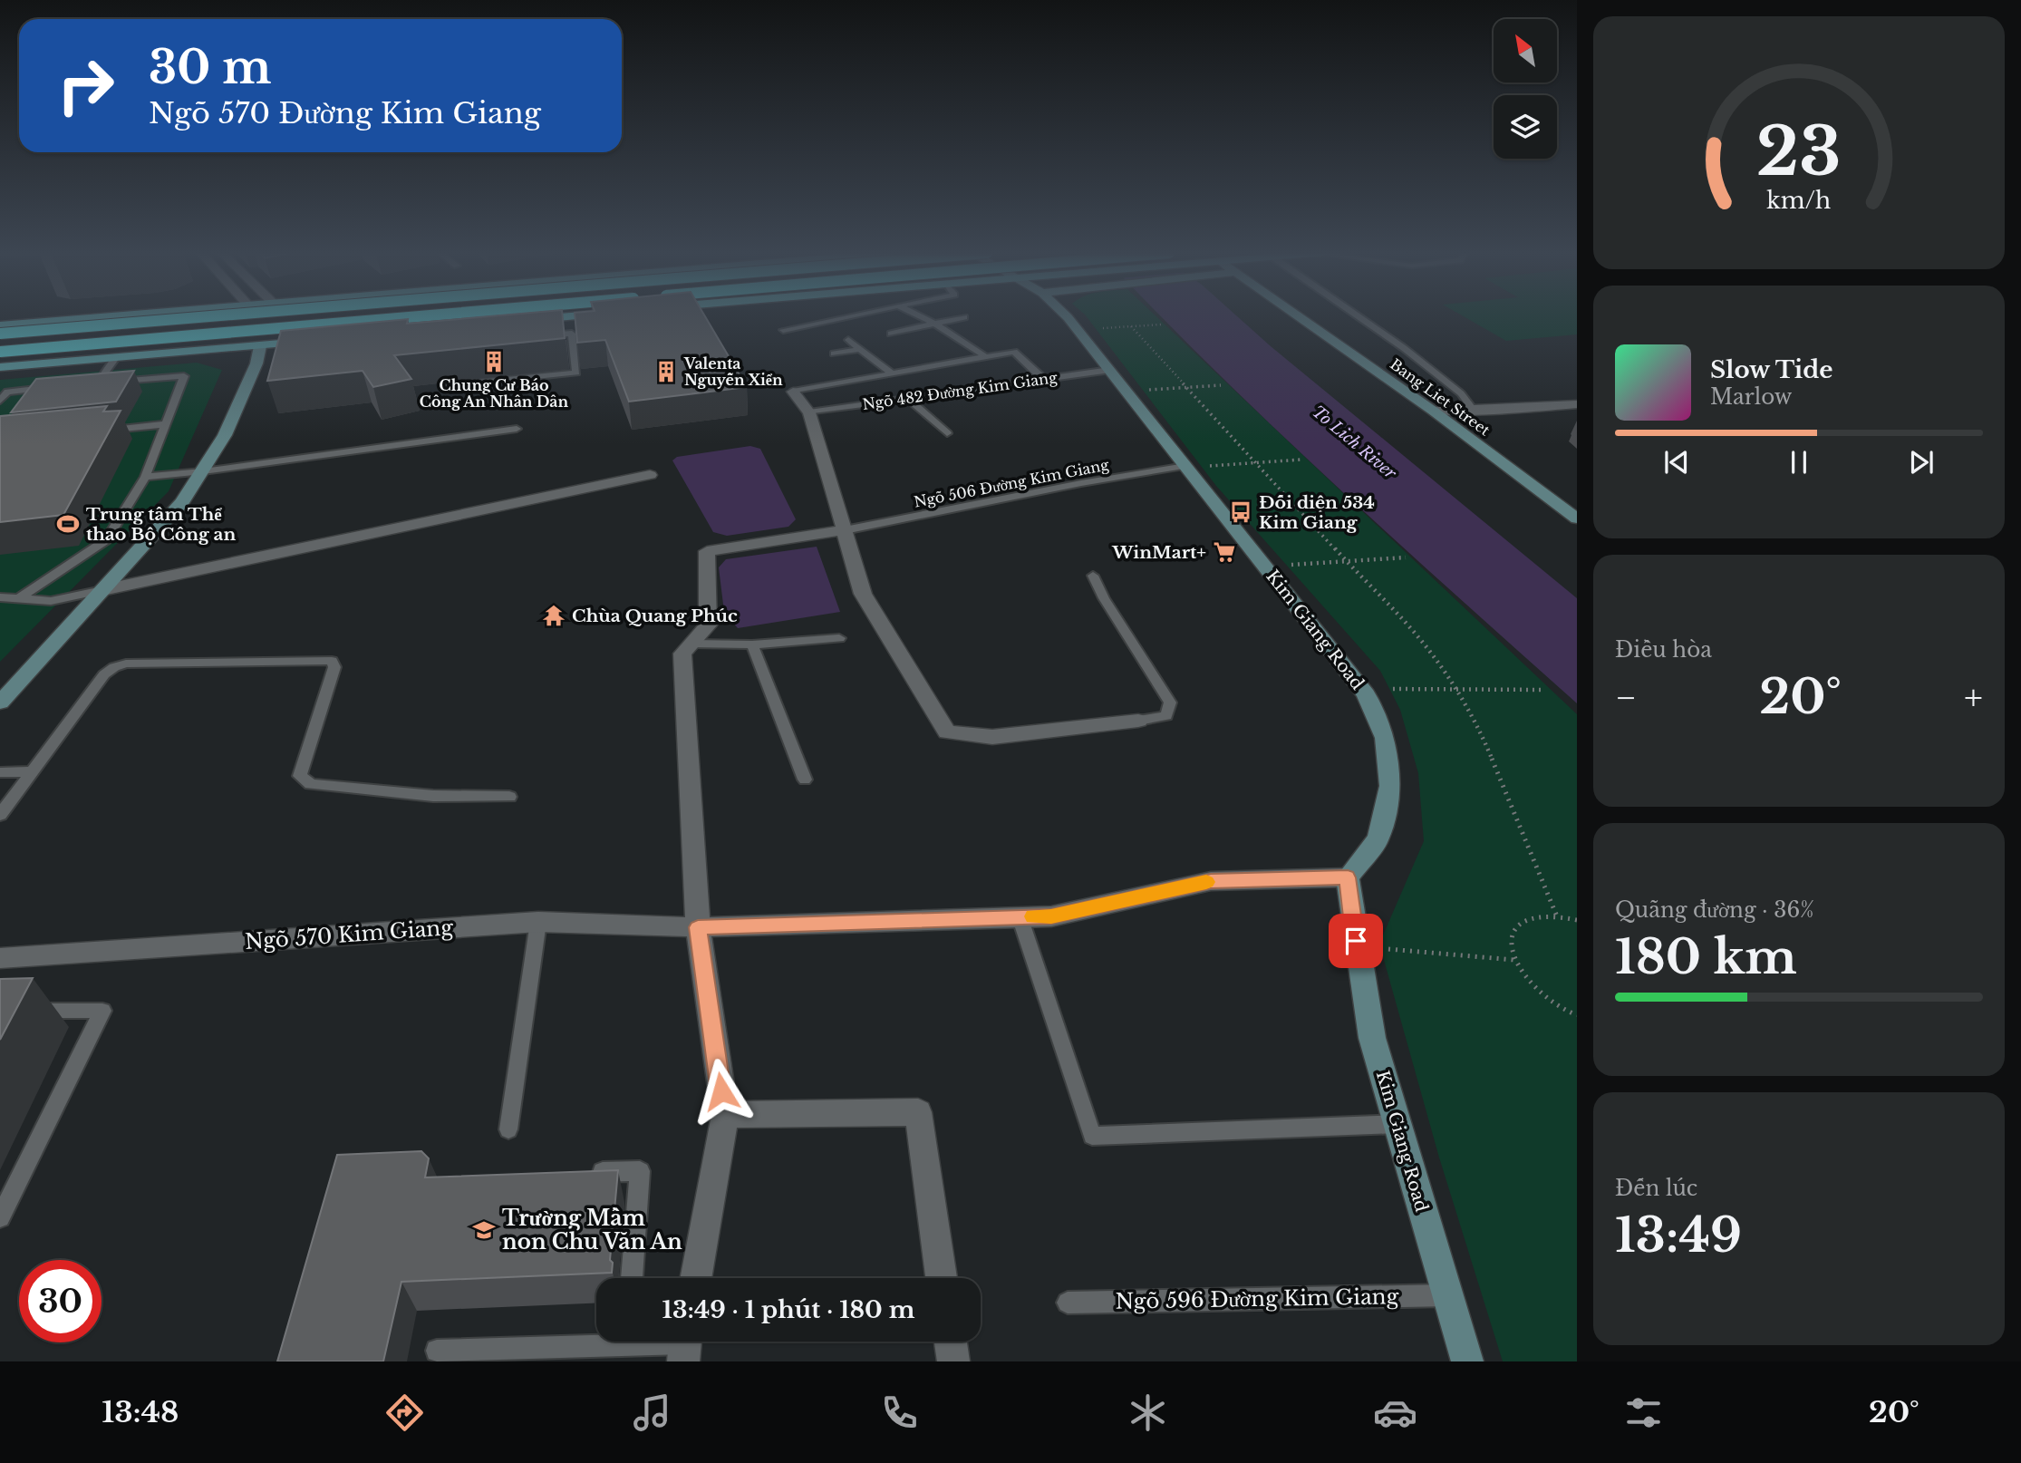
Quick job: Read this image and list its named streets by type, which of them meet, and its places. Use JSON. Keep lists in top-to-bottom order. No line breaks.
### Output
{"streets":{"street":["Bang Liet Street","Kim Giang Road","Ngõ 570 Kim Giang"],"lane":["Ngõ 482 Đường Kim Giang","Ngõ 506 Đường Kim Giang","Ngõ 596 Đường Kim Giang"]},"crossings":[["Ngõ 482 Đường Kim Giang","Kim Giang Road"],["Ngõ 506 Đường Kim Giang","Kim Giang Road"],["Kim Giang Road","Ngõ 570 Kim Giang"],["Kim Giang Road","Ngõ 596 Đường Kim Giang"]],"water":["To Lich River"],"places":{"building":["Chung Cư Báo Công An Nhân Dân","Valenta Nguyễn Xiển"],"bus stop":["Đối diện 534 Kim Giang"],"sports":["Trung tâm Thể thao Bộ Công an"],"supermarket":["WinMart+"],"temple":["Chùa Quang Phúc"],"school or university":["Trường Mầm non Chu Văn An"]},"north":"top left","page":{"turn":["30 m","Ngõ 570 Đường Kim Giang"],"song":["Slow Tide","Marlow"],"tile":["Điều hòa",["Quãng đường · 36%","180 km"],["Đến lúc","13:49"]],"heat":["−","20°","+"],"limit":"30","trip":"13:49 · 1 phút · 180 m","tabs":["13:48","20°"],"gauge":["23","km/h"]}}
